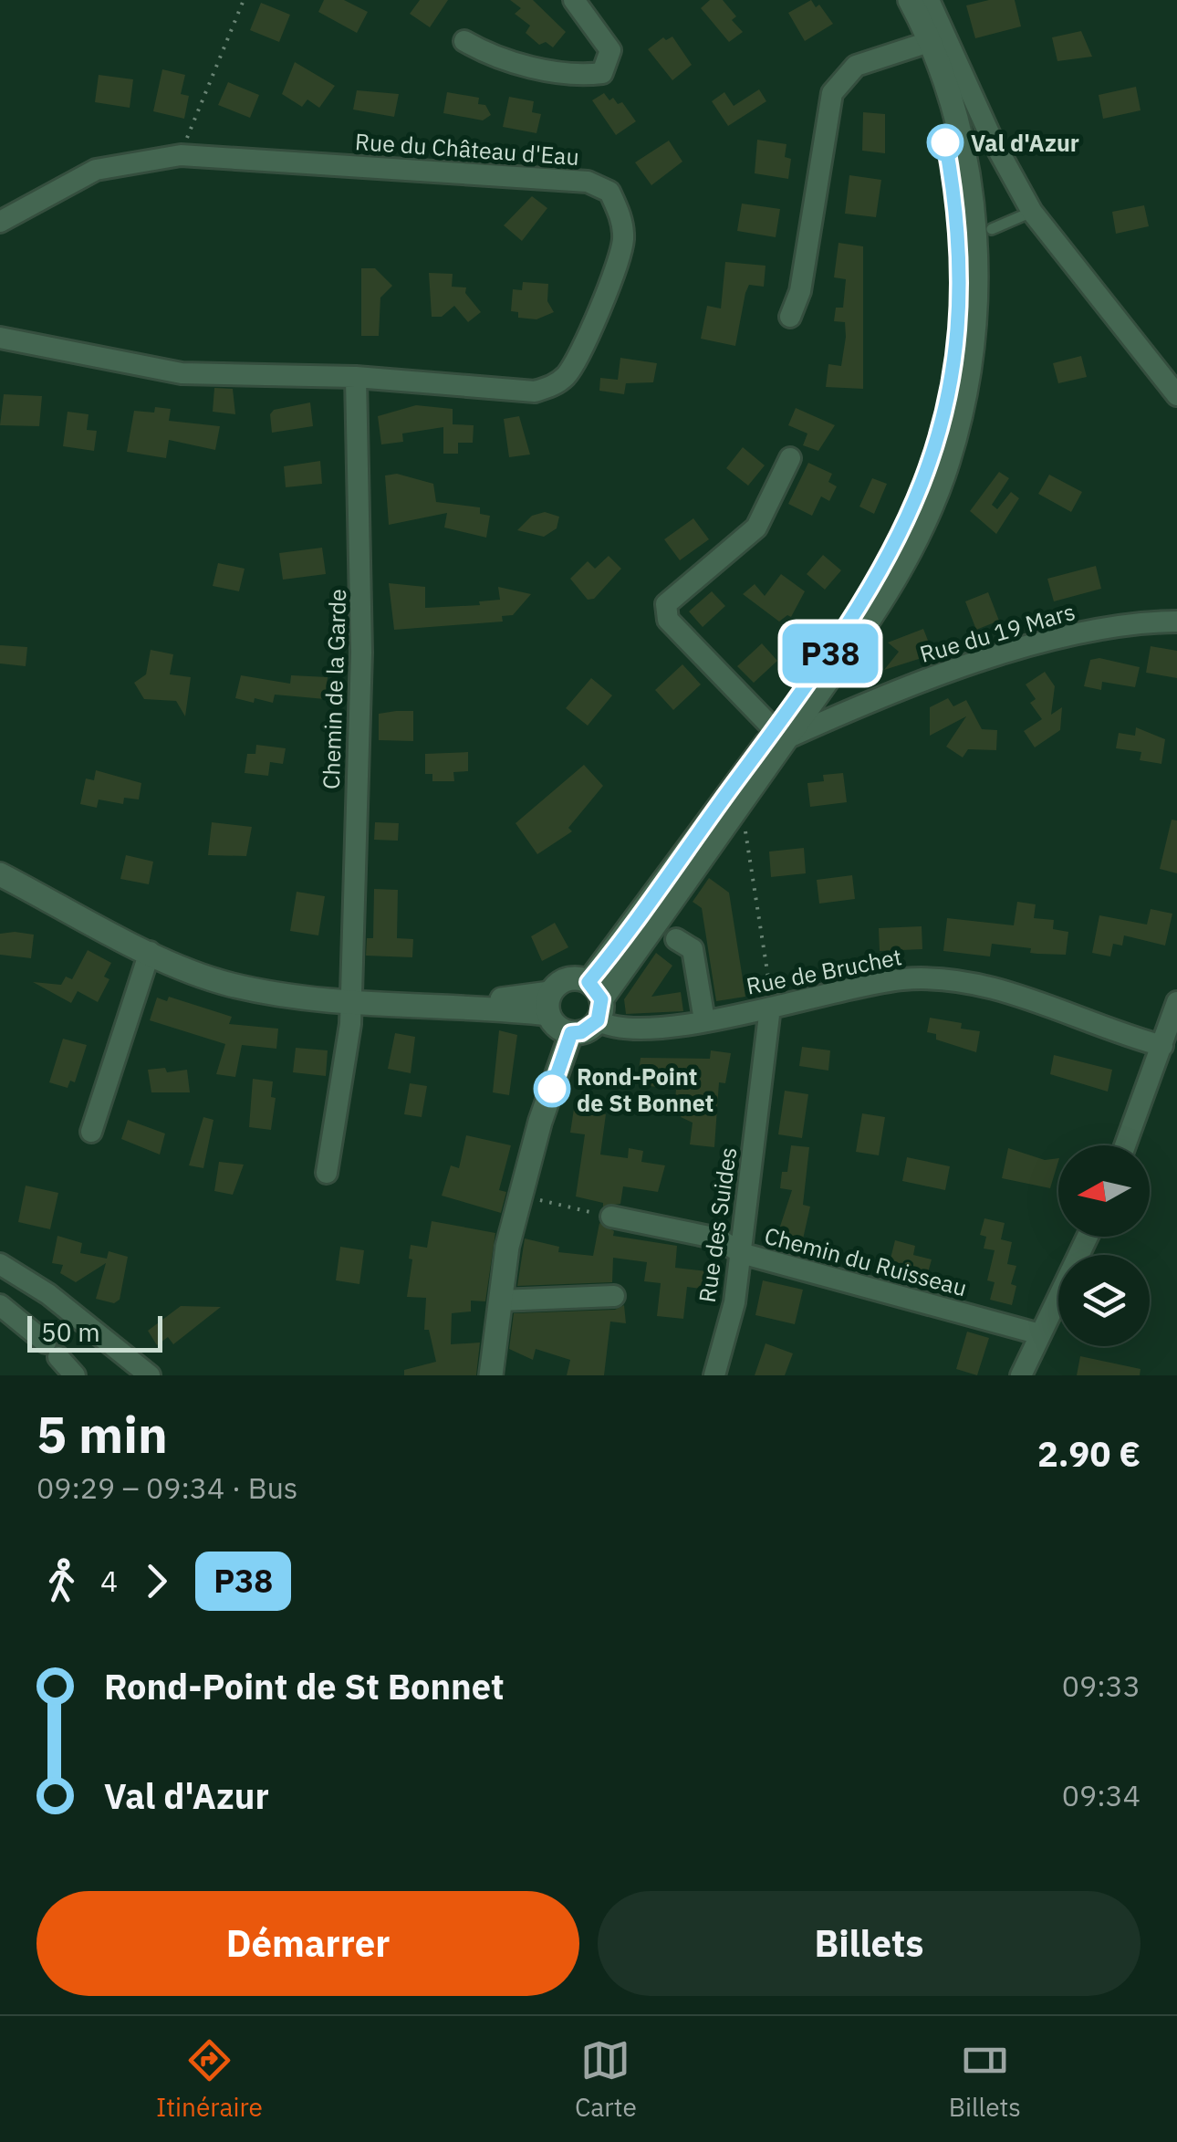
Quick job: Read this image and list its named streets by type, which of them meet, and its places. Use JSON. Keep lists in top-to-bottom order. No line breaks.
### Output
{"streets":{"street":["Rue du Château d'Eau","Rue du 19 Mars","Chemin de la Garde","Rue de Bruchet","Rue des Suides","Chemin du Ruisseau"]},"crossings":[["Rue du Château d'Eau","Chemin de la Garde"],["Rue de Bruchet","Rue des Suides"],["Rue des Suides","Chemin du Ruisseau"]],"places":["Val d'Azur","Rond-Point de St Bonnet"],"lines":["bus line P38"],"scale_bar":"50 m","north":"left","page":{"on_map":"P38","scale":"50 m","heading":["5 min","09:29 – 09:34 · Bus","2.90 €"],"legs":["4","P38"],"list":[{"name":"Rond-Point de St Bonnet","value":"09:33"},{"name":"Val d'Azur","value":"09:34"}],"buttons":["Démarrer","Billets"],"tabs":["Itinéraire","Carte","Billets"]}}
